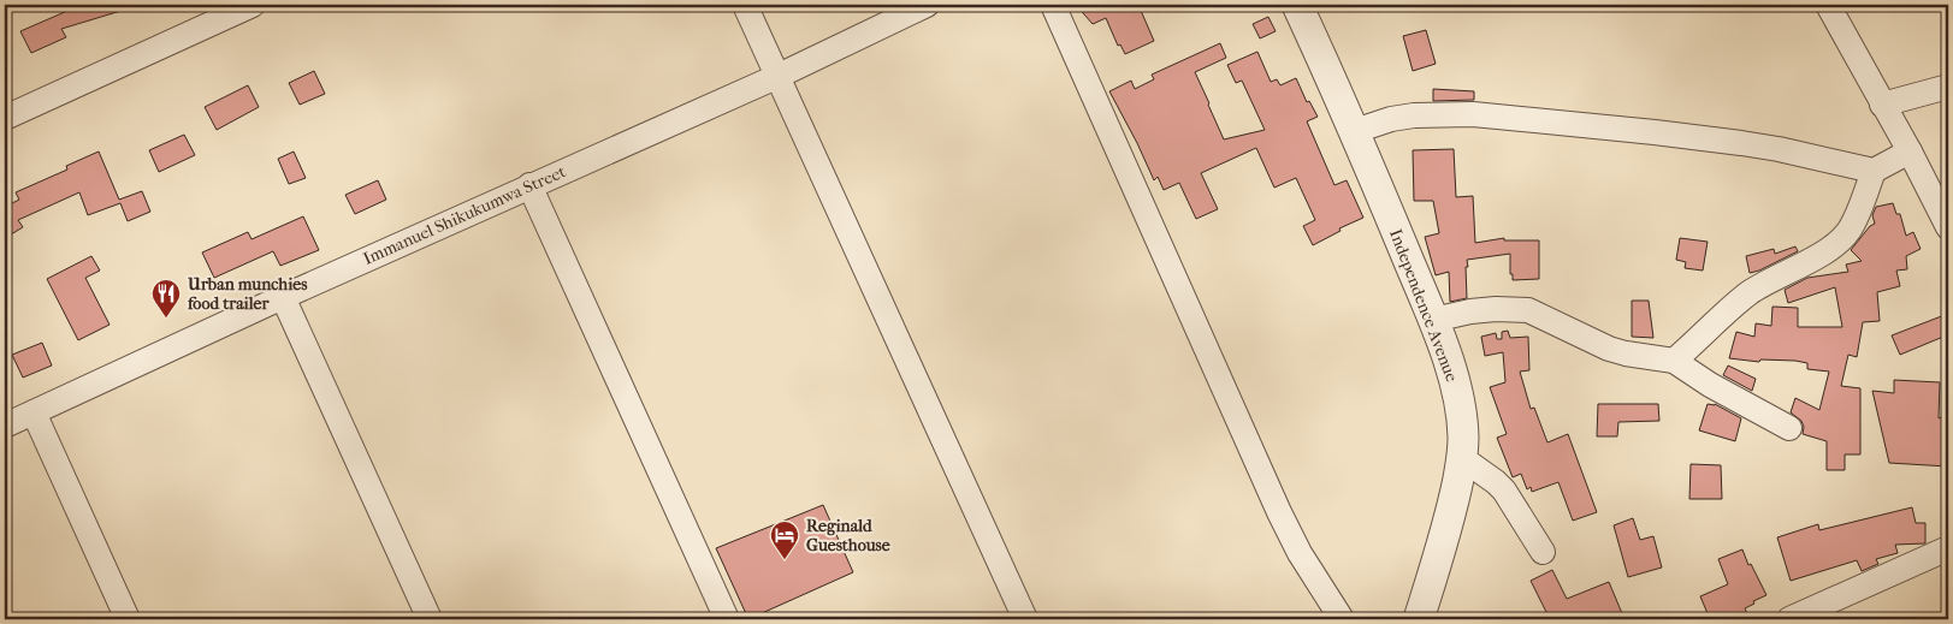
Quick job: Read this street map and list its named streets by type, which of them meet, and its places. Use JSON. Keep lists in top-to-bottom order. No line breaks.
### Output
{"streets":{"street":["Immanuel Shikukumwa Street","Independence Avenue"]},"places":{"restaurant":["Urban munchies food trailer"],"hotel":["Reginald Guesthouse"]}}
